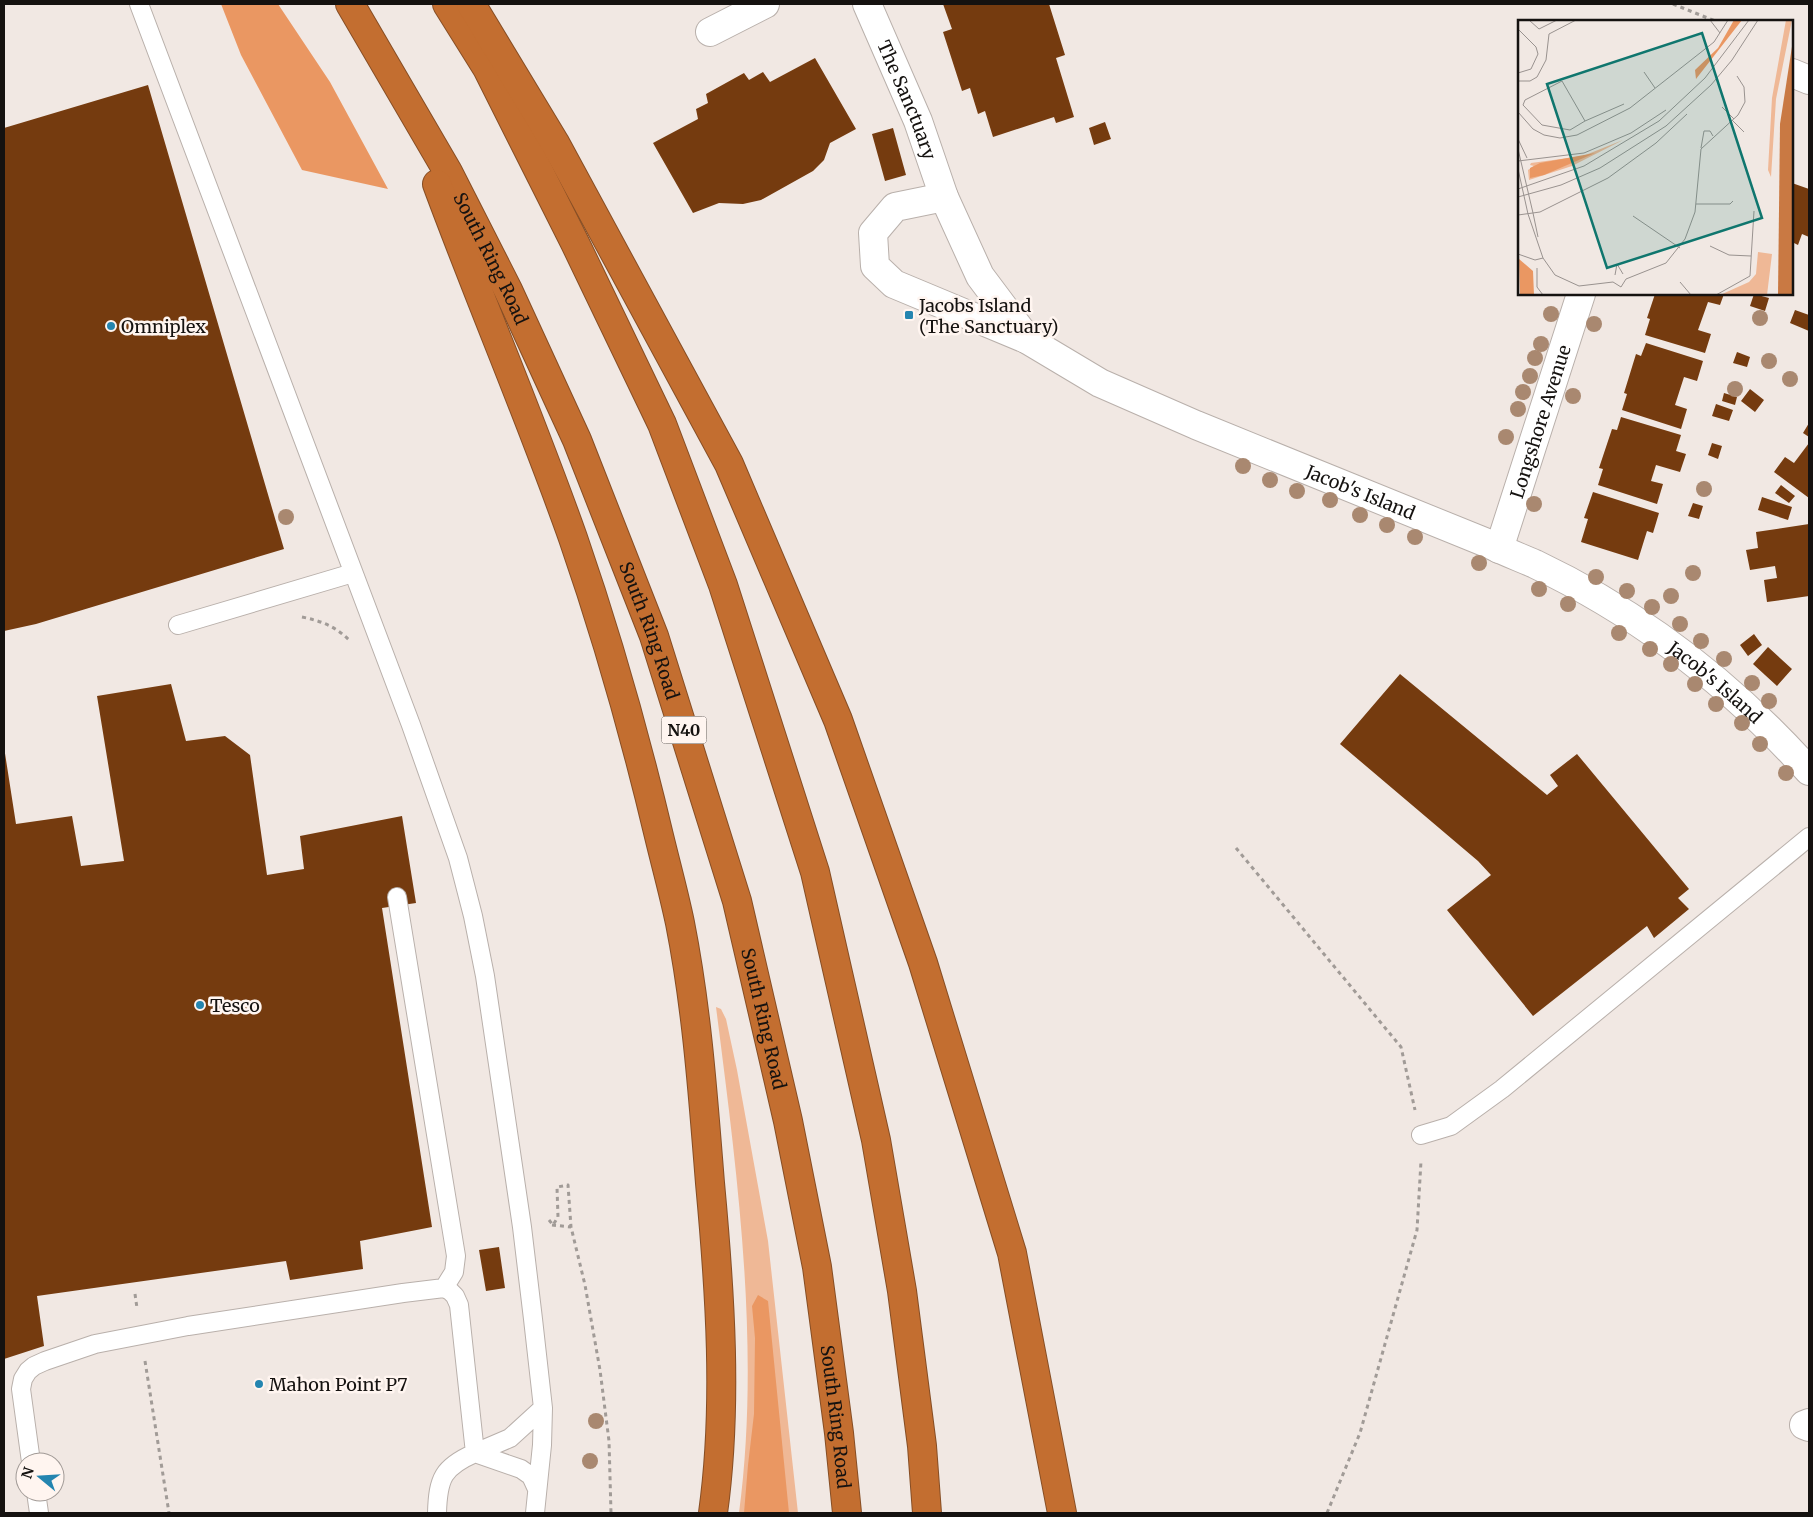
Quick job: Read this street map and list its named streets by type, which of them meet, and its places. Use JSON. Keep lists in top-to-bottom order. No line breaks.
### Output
{"streets":{"highway":["South Ring Road","N40"],"street":["The Sanctuary","Longshore Avenue","Jacob's Island"]},"crossings":[["The Sanctuary","Jacob's Island"],["South Ring Road","N40"],["Longshore Avenue","Jacob's Island"]],"places":{"transit":["Jacobs Island (The Sanctuary)"],"other":["Omniplex","Tesco","Mahon Point P7"]},"north":"left"}
